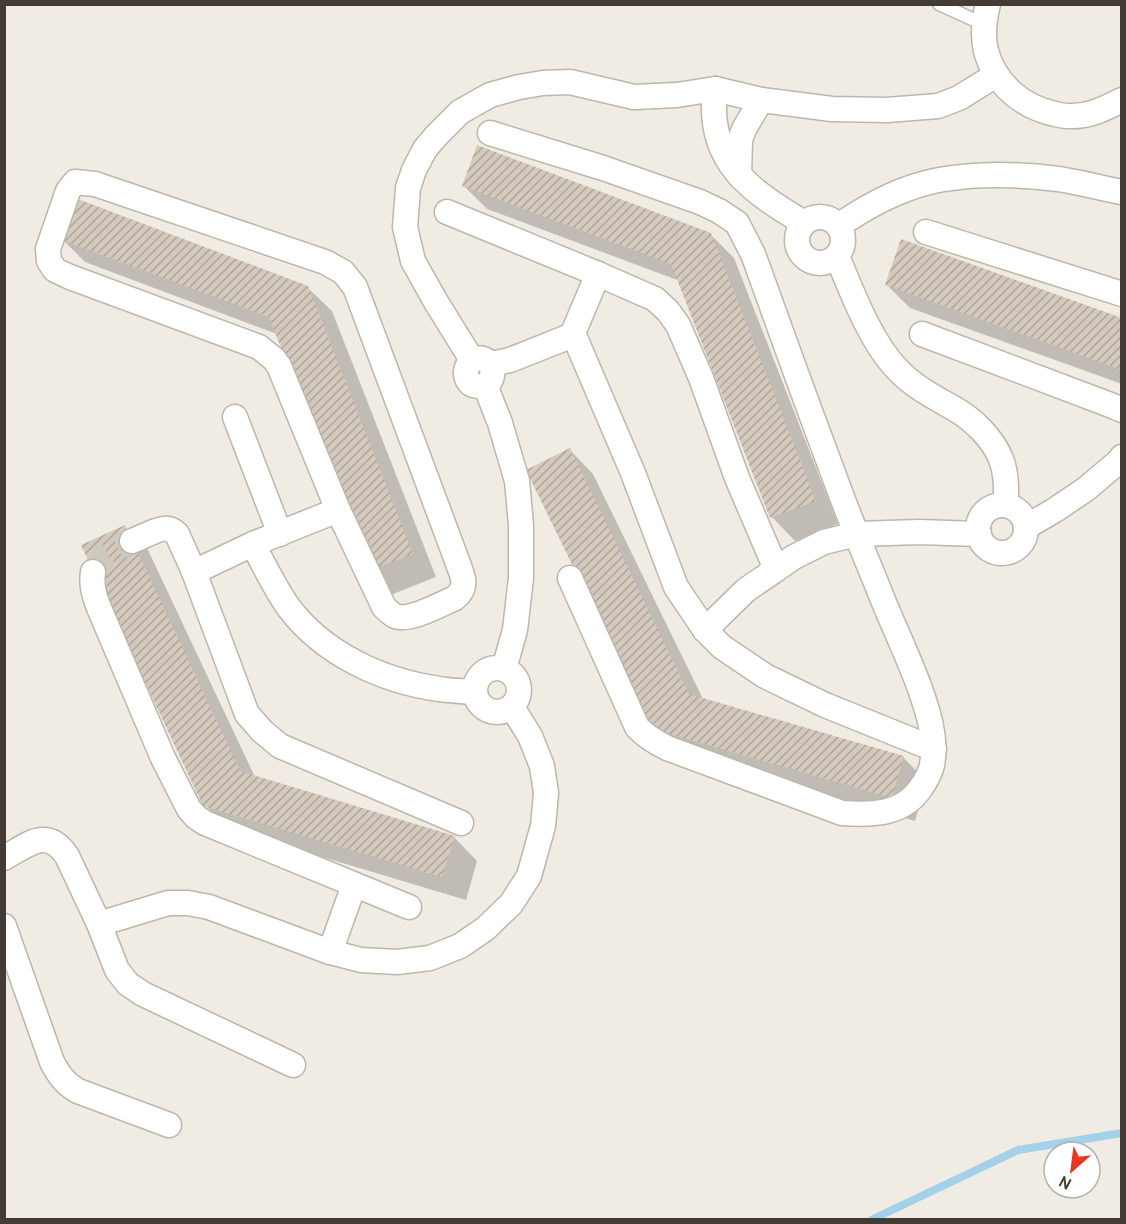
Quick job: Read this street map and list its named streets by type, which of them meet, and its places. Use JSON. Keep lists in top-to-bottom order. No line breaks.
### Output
{"north":"bottom left"}
